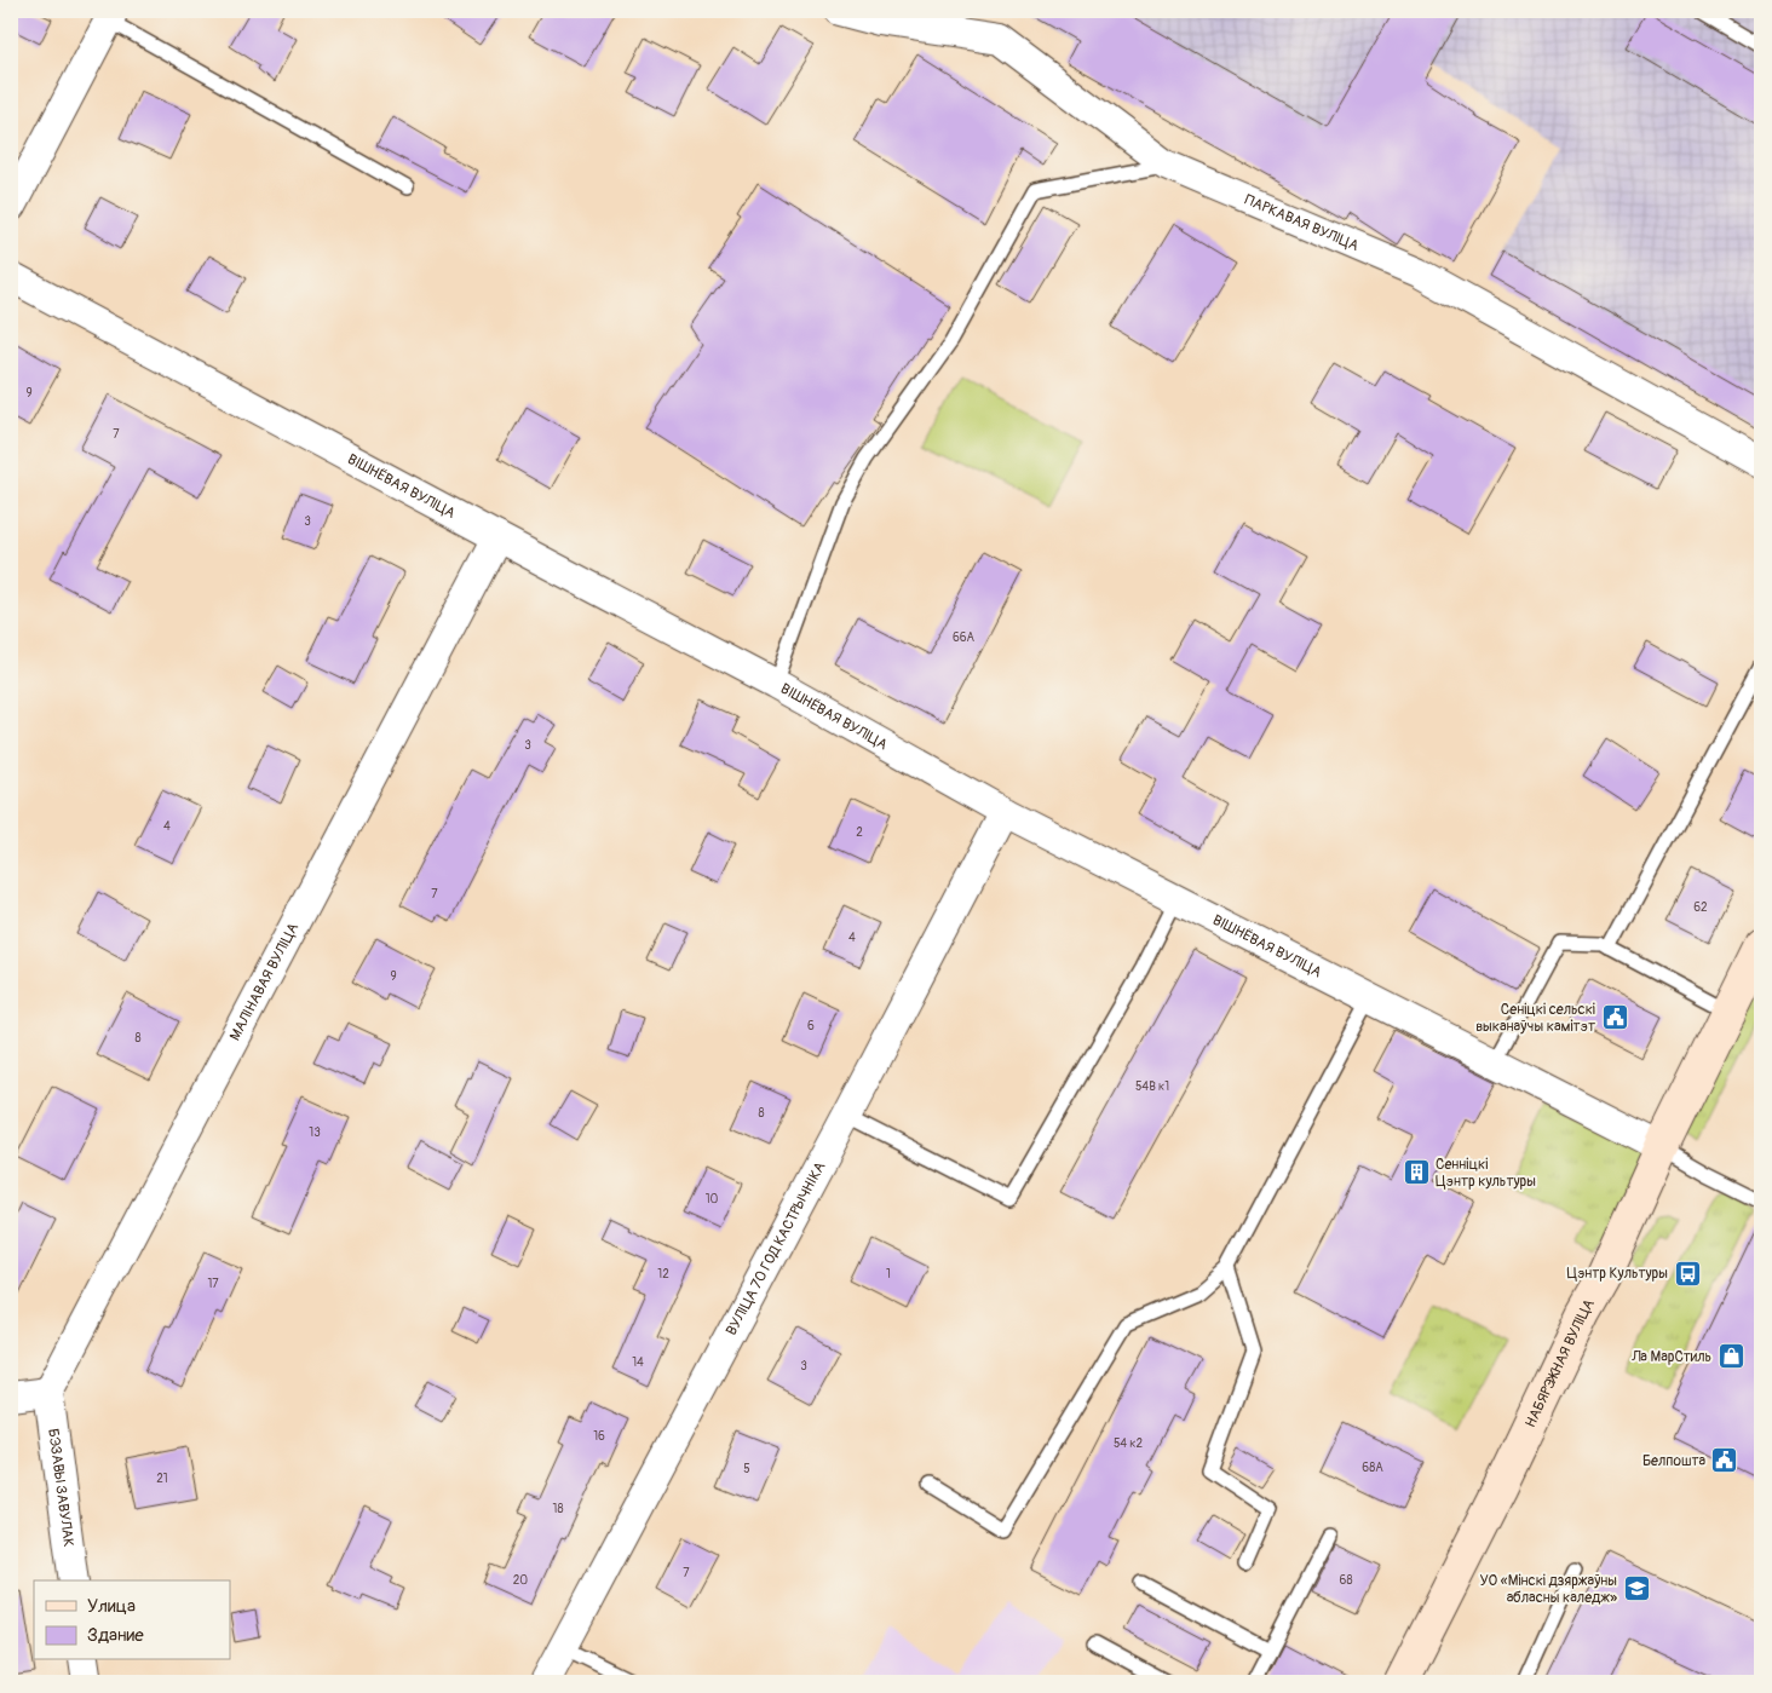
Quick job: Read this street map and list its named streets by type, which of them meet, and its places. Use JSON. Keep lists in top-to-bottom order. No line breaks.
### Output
{"streets":{"street":["ПАРКАВАЯ ВУЛІЦА","ВІШНЁВАЯ ВУЛІЦА","МАЛІНАВАЯ ВУЛІЦА","ВУЛІЦА 70 ГОД КАСТРЫЧНІКА","НАБЯРЭЖНАЯ ВУЛІЦА","БЭЗАВЫ ЗАВУЛАК"]},"crossings":[["ВІШНЁВАЯ ВУЛІЦА","МАЛІНАВАЯ ВУЛІЦА"],["ВІШНЁВАЯ ВУЛІЦА","ВУЛІЦА 70 ГОД КАСТРЫЧНІКА"],["ВІШНЁВАЯ ВУЛІЦА","НАБЯРЭЖНАЯ ВУЛІЦА"],["МАЛІНАВАЯ ВУЛІЦА","БЭЗАВЫ ЗАВУЛАК"]],"places":{"public building":["Сеніцкі сельскі выканаўчы камітэт","Белпошта"],"building":["Сенніцкі Цэнтр культуры"],"bus stop":["Цэнтр Культуры"],"shop":["Ла МарСтиль"],"school or university":["УО «Мінскі дзяржаўны абласны каледж»"]},"house_numbers":["9","7","3","66А","3","4","2","7","62","4","9","6","8","54В к1","8","13","10","12","1","17","14","3","16","54 к2","68А","5","21","18","7","20","68"],"legend":["Улица","Здание"]}
